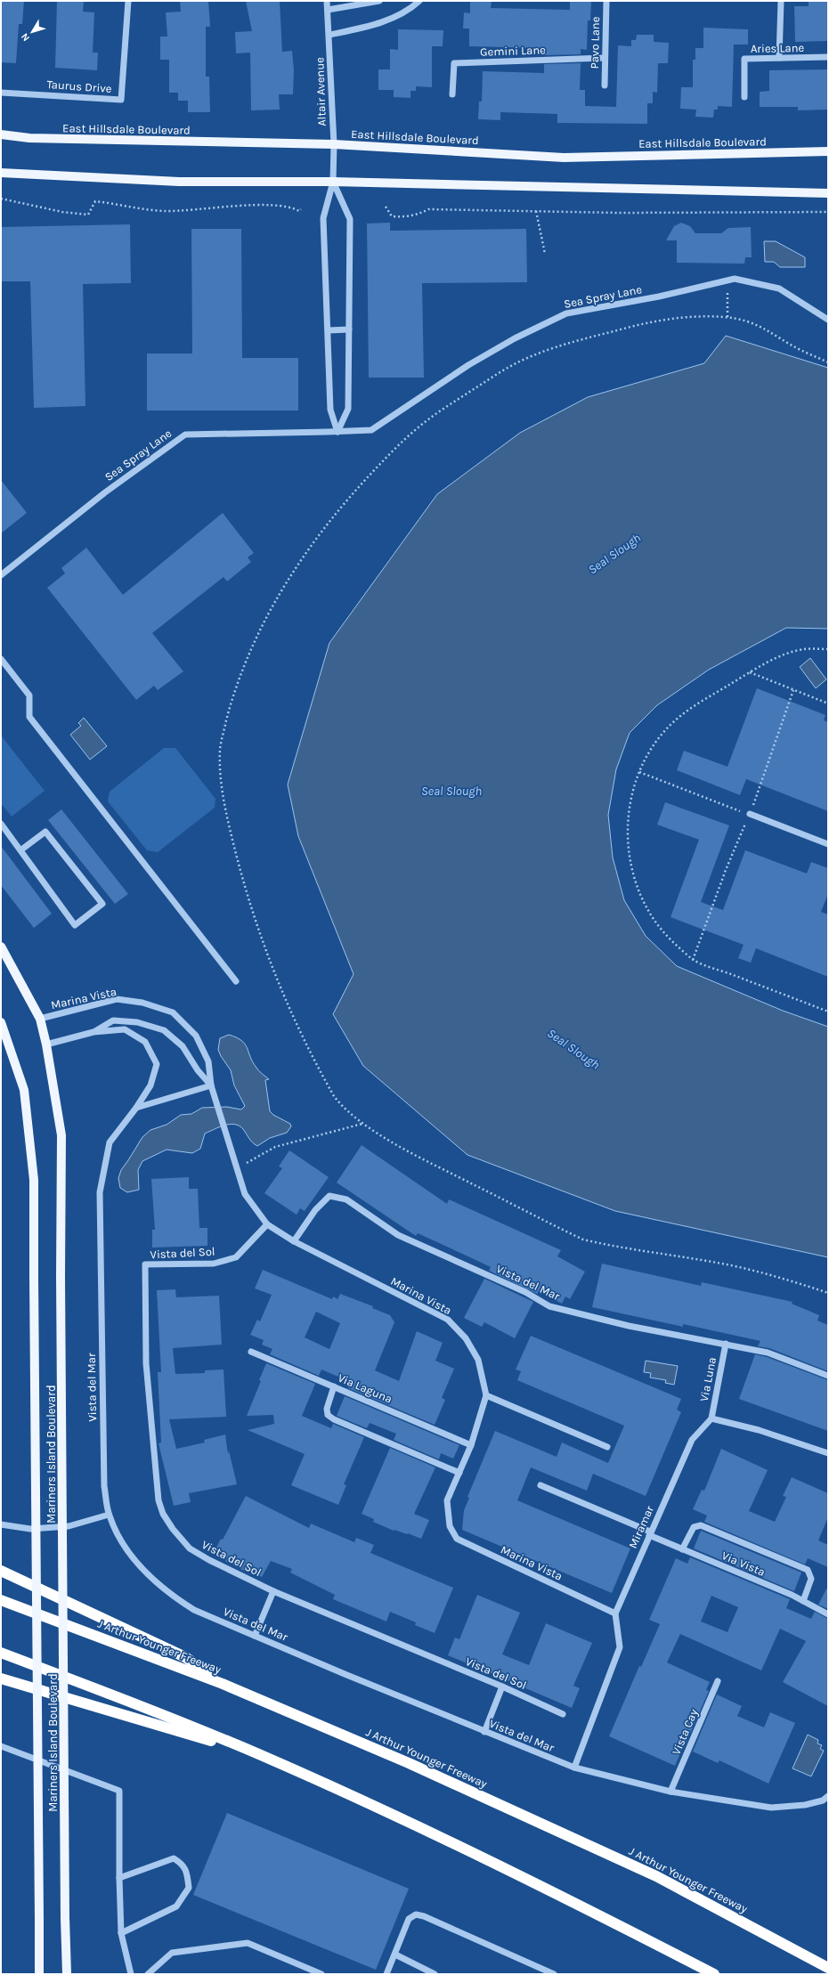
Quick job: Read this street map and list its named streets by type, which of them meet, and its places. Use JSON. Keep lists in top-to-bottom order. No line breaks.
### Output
{"streets":{"highway":["J Arthur Younger Freeway"],"main road":["East Hillsdale Boulevard","Mariners Island Boulevard"],"street":["Pavo Lane","Aries Lane","Gemini Lane","Taurus Drive","Altair Avenue","Sea Spray Lane","Marina Vista","Vista del Sol","Vista del Mar","Via Luna","Via Laguna","Miramar","Via Vista","Vista Cay"]},"crossings":[["Pavo Lane","Gemini Lane"],["Altair Avenue","East Hillsdale Boulevard"],["Marina Vista","Vista del Sol"],["Marina Vista","Vista del Mar"],["Marina Vista","Via Laguna"],["Marina Vista","Mariners Island Boulevard"],["Marina Vista","Miramar"],["Vista del Sol","Vista del Mar"],["Vista del Mar","Via Luna"],["Vista del Mar","Mariners Island Boulevard"],["Vista del Mar","Vista Cay"],["Via Luna","Miramar"],["Miramar","Via Vista"]],"water":["Seal Slough"],"north":"bottom left"}
